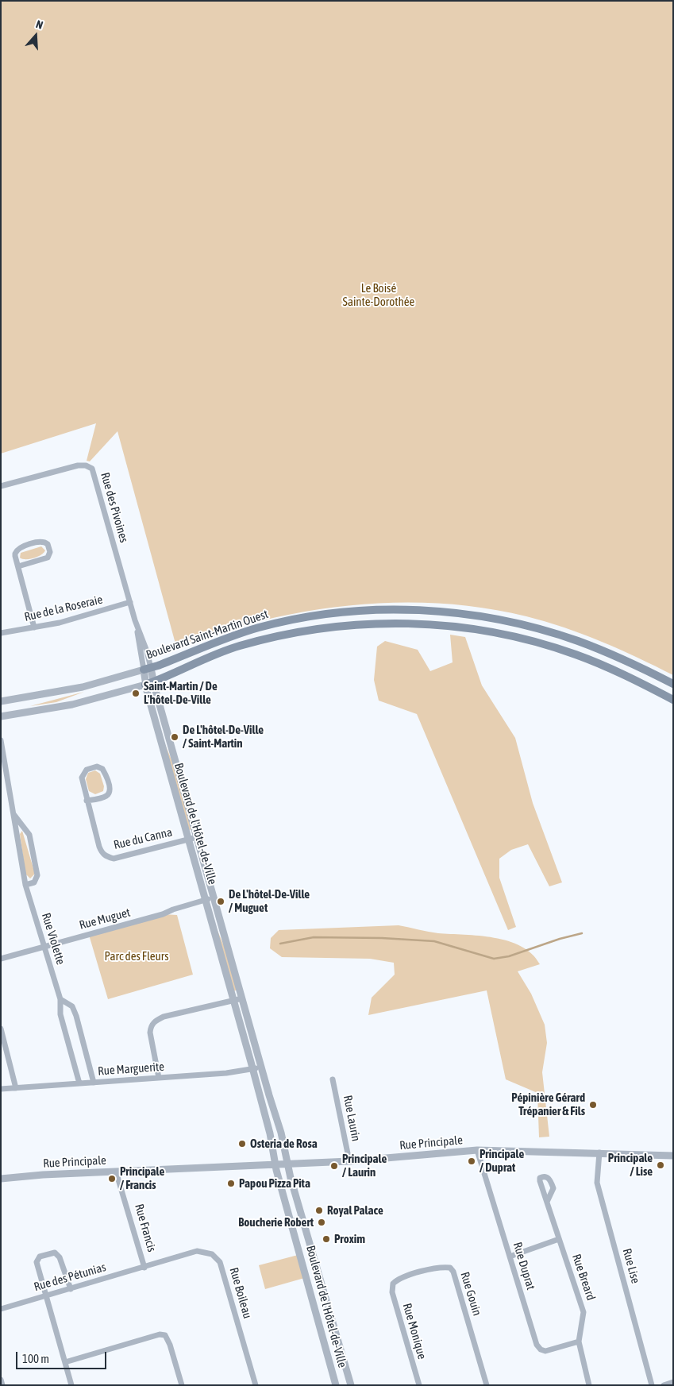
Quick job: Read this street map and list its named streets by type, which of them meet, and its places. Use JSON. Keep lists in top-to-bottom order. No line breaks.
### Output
{"streets":{"main road":["Boulevard Saint-Martin Ouest"],"street":["Rue des Pivoines","Rue de la Roseraie","Boulevard de l'Hôtel-de-Ville","Rue du Canna","Rue Muguet","Rue Violette","Rue Marguerite","Rue Laurin","Rue Principale","Rue Francis","Rue Duprat","Rue Lise","Rue des Pétunias","Rue Breard","Rue Boileau","Rue Gouin","Rue Monique"]},"crossings":[["Rue des Pivoines","Rue de la Roseraie"],["Rue des Pivoines","Boulevard de l'Hôtel-de-Ville"],["Boulevard Saint-Martin Ouest","Boulevard de l'Hôtel-de-Ville"],["Boulevard de l'Hôtel-de-Ville","Rue du Canna"],["Boulevard de l'Hôtel-de-Ville","Rue Muguet"],["Boulevard de l'Hôtel-de-Ville","Rue Marguerite"],["Boulevard de l'Hôtel-de-Ville","Rue Principale"],["Rue Muguet","Rue Violette"],["Rue Violette","Rue Marguerite"],["Rue Laurin","Rue Principale"],["Rue Principale","Rue Francis"],["Rue Principale","Rue Duprat"],["Rue Principale","Rue Lise"],["Rue Francis","Rue des Pétunias"],["Rue Francis","Rue Boileau"],["Rue Duprat","Rue Breard"],["Rue des Pétunias","Rue Boileau"],["Rue Gouin","Rue Monique"]],"parks":["Le Boisé Sainte-Dorothée","Parc des Fleurs"],"places":["Saint-Martin / De L'hôtel-De-Ville","De L'hôtel-De-Ville / Saint-Martin","De L'hôtel-De-Ville / Muguet","Pépinière Gérard Trépanier & Fils","Osteria de Rosa","Principale / Duprat","Principale / Lise","Principale / Laurin","Principale / Francis","Papou Pizza Pita","Royal Palace","Boucherie Robert","Proxim"],"scale_bar":"100 m","north":"top"}
